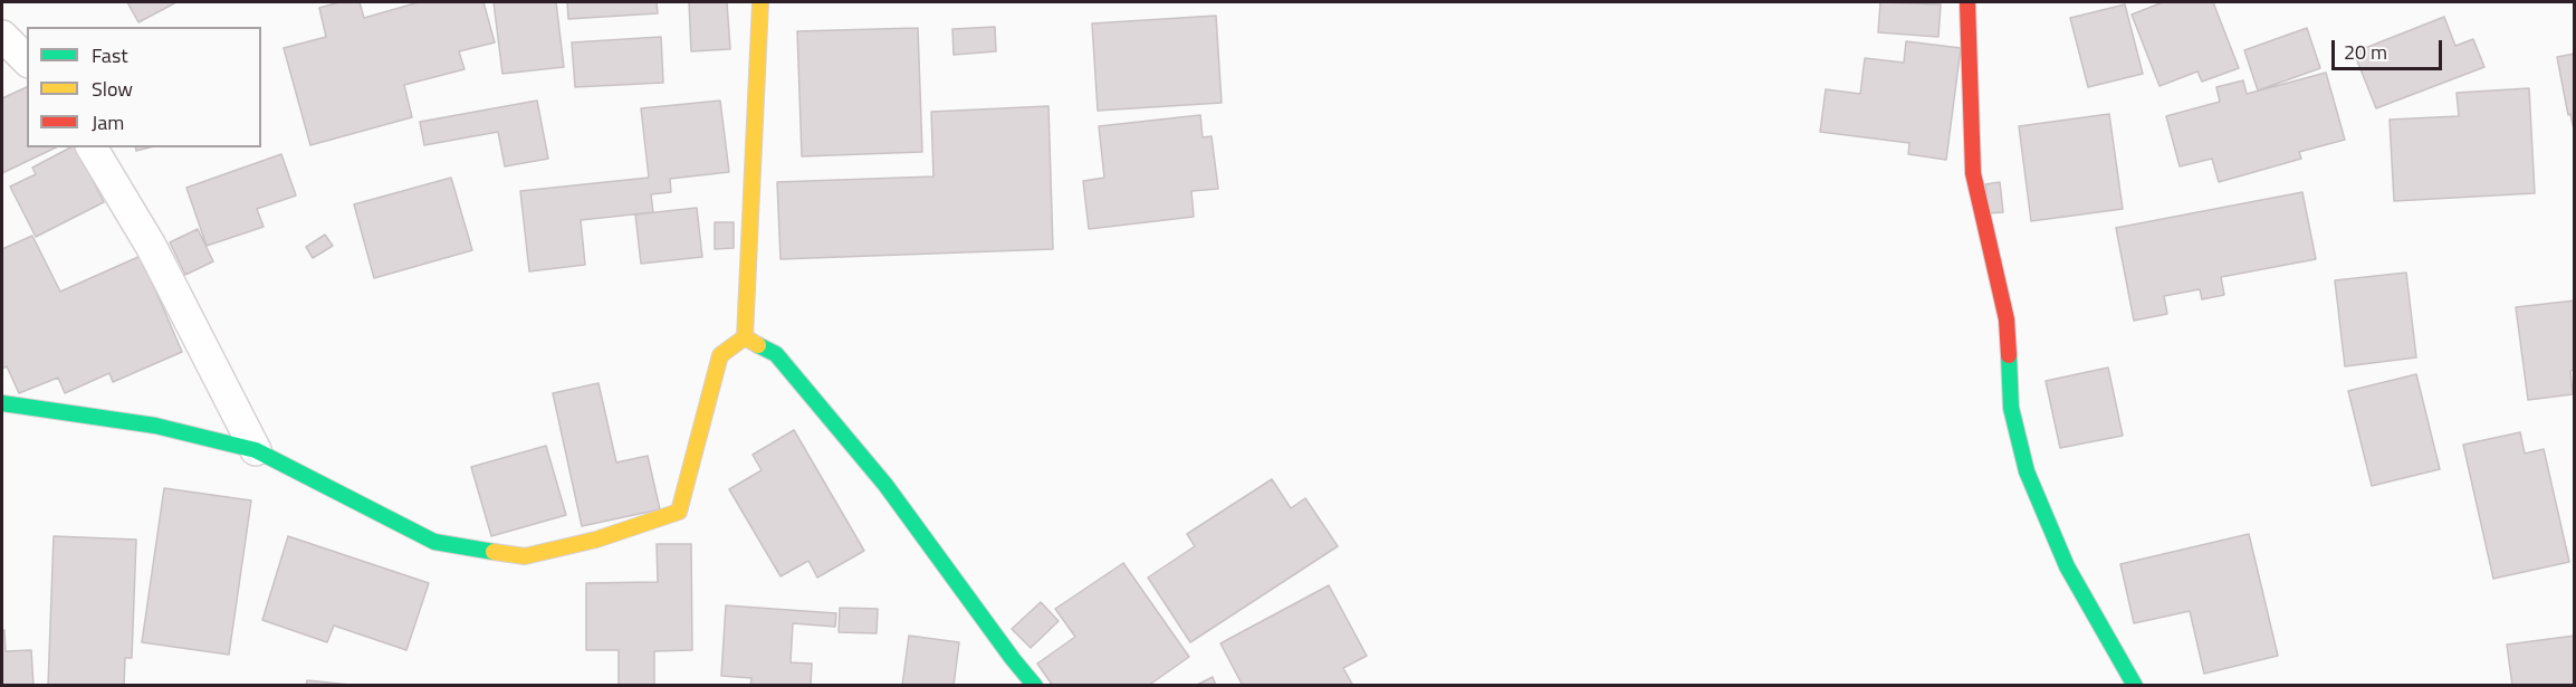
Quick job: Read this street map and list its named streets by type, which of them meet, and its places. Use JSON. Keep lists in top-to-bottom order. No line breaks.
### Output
{"legend":["Fast","Slow","Jam"],"scale_bar":"20 m"}
